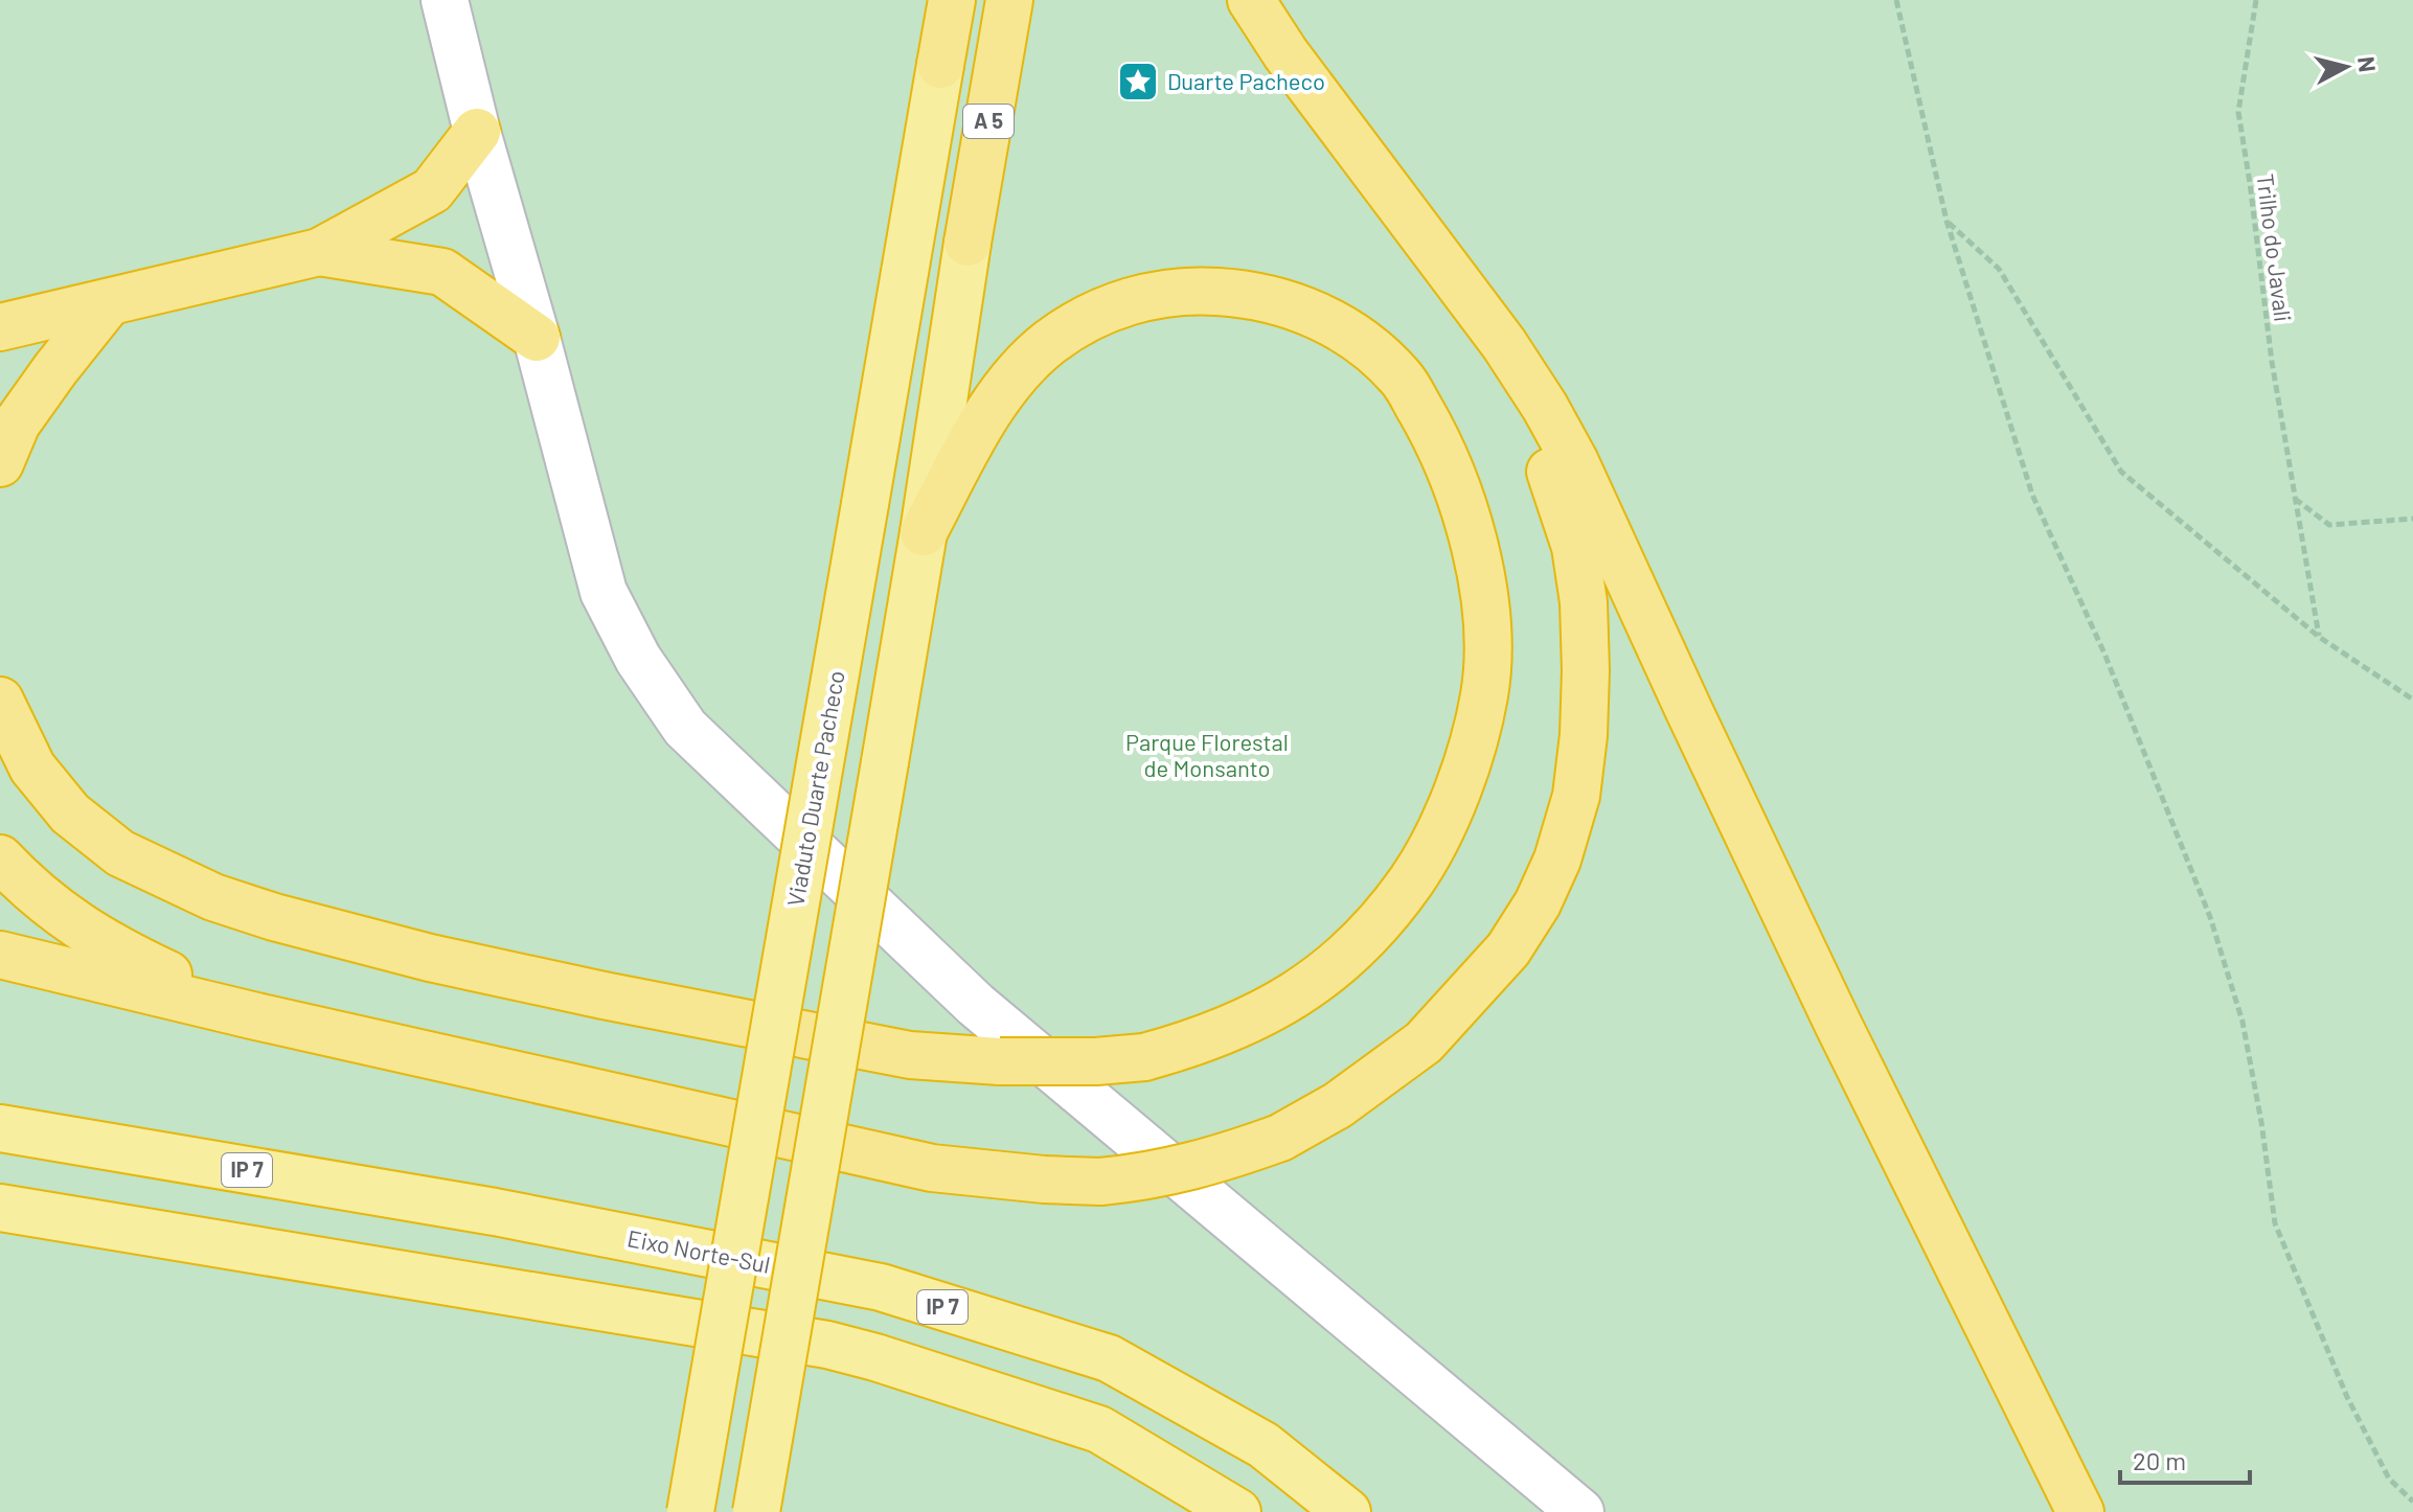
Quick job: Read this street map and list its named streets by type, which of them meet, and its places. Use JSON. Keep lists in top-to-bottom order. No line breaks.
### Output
{"streets":{"highway":["A 5","Viaduto Duarte Pacheco","IP 7","Eixo Norte-Sul"],"path":["Trilho do Javali"]},"parks":["Parque Florestal de Monsanto"],"places":{"place":["Duarte Pacheco"]},"scale_bar":"20 m","north":"right"}
